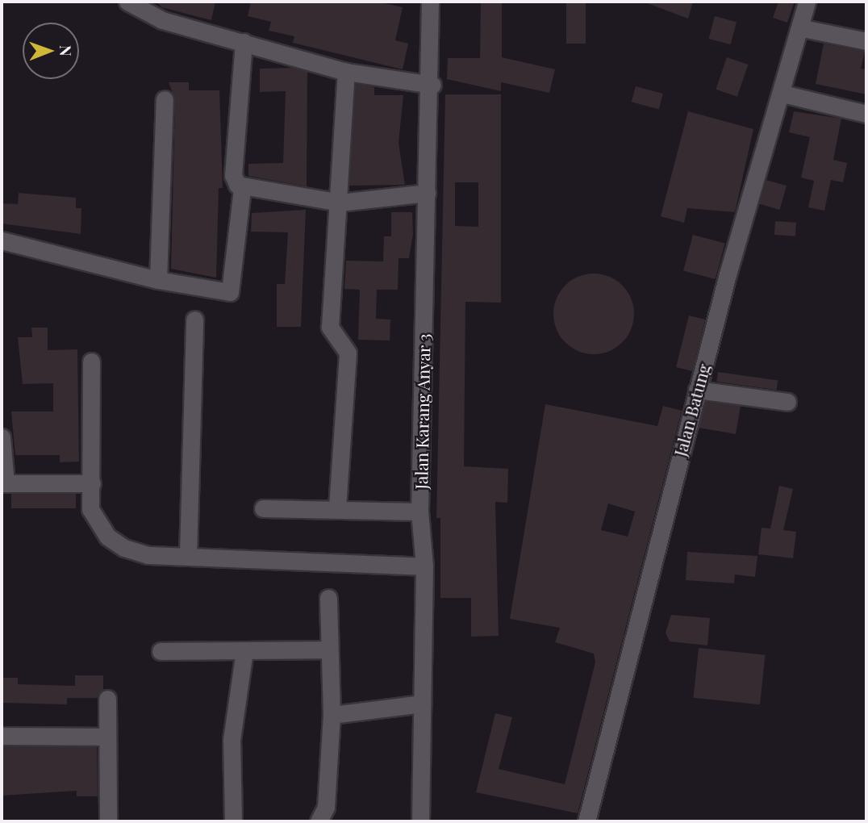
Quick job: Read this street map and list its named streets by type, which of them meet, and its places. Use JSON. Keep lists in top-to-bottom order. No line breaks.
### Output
{"streets":{"street":["Jalan Batung","Jalan Karang Anyar 3"]},"north":"right"}
